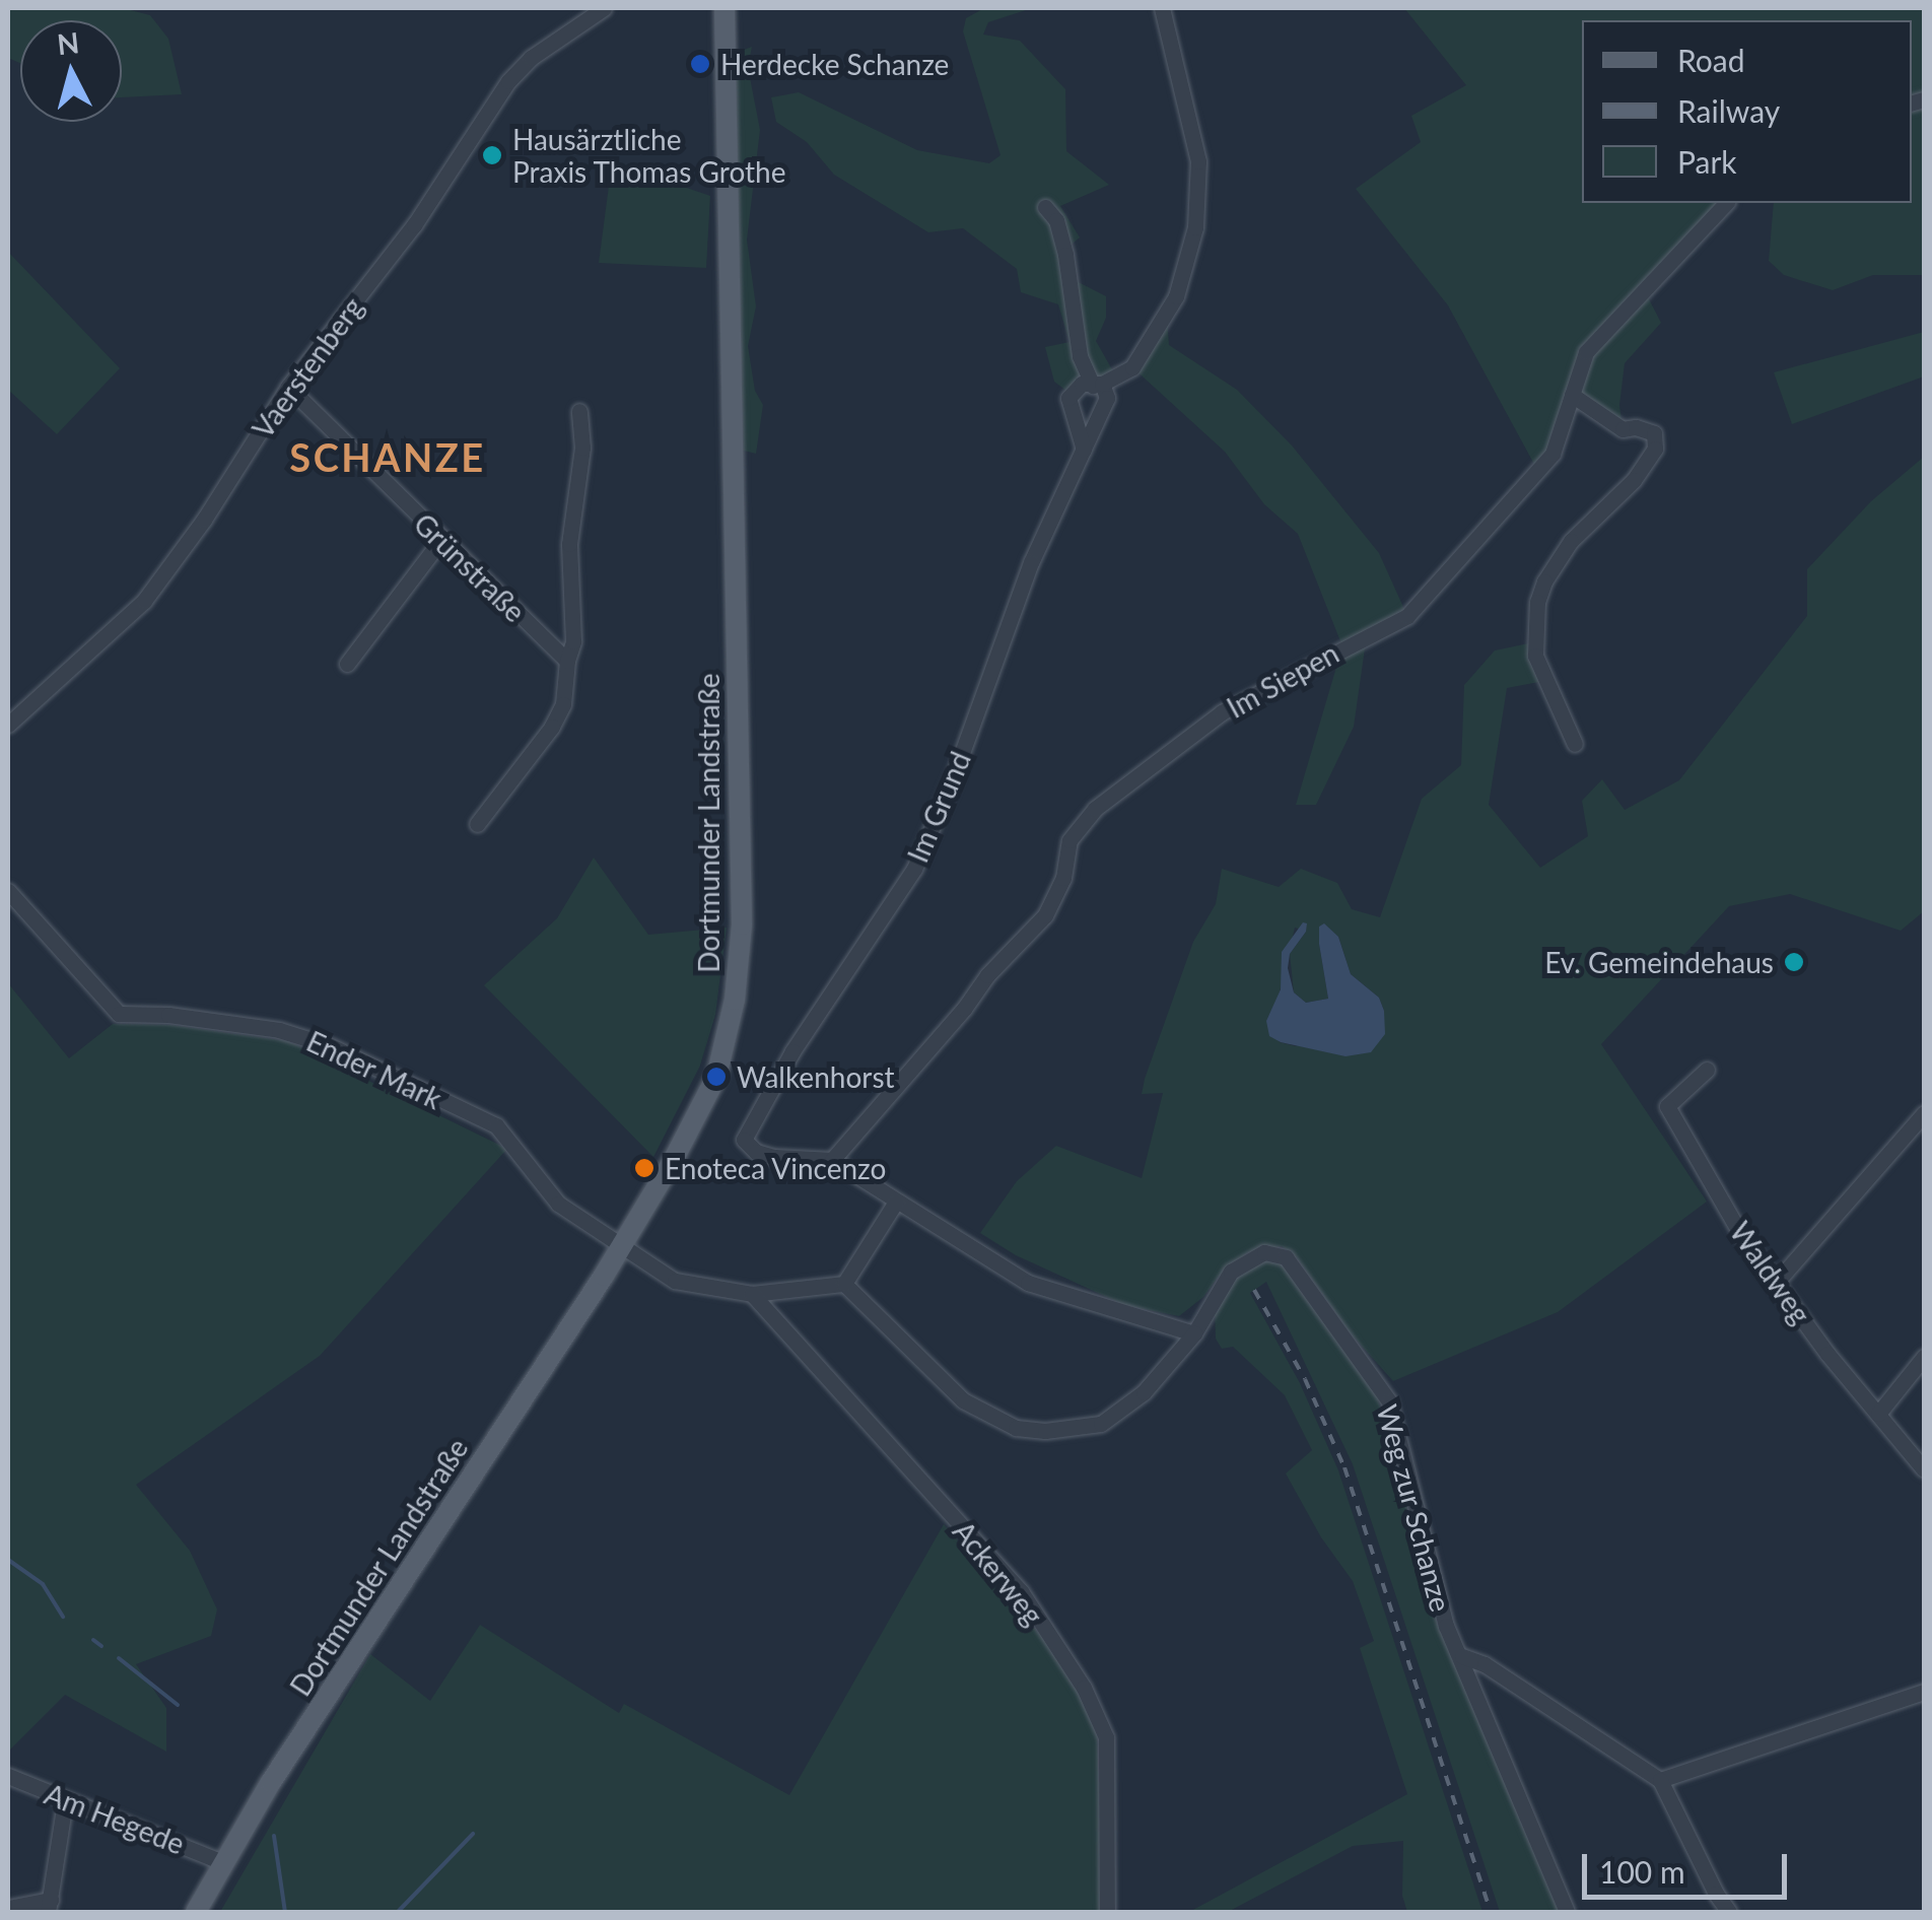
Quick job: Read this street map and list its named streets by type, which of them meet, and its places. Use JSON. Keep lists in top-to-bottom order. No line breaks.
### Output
{"streets":{"main road":["Dortmunder Landstraße"],"street":["Vaerstenberg","Grünstraße","Im Siepen","Im Grund","Ender Mark","Waldweg","Weg zur Schanze","Ackerweg","Am Hegede"]},"crossings":[["Vaerstenberg","Grünstraße"],["Im Siepen","Im Grund"],["Dortmunder Landstraße","Ender Mark"],["Dortmunder Landstraße","Am Hegede"],["Ender Mark","Ackerweg"]],"districts":["SCHANZE"],"places":["Herdecke Schanze","Hausärztliche Praxis Thomas Grothe","Ev. Gemeindehaus","Walkenhorst","Enoteca Vincenzo"],"legend":["Road","Railway","Park"],"scale_bar":"100 m","north":"top"}
